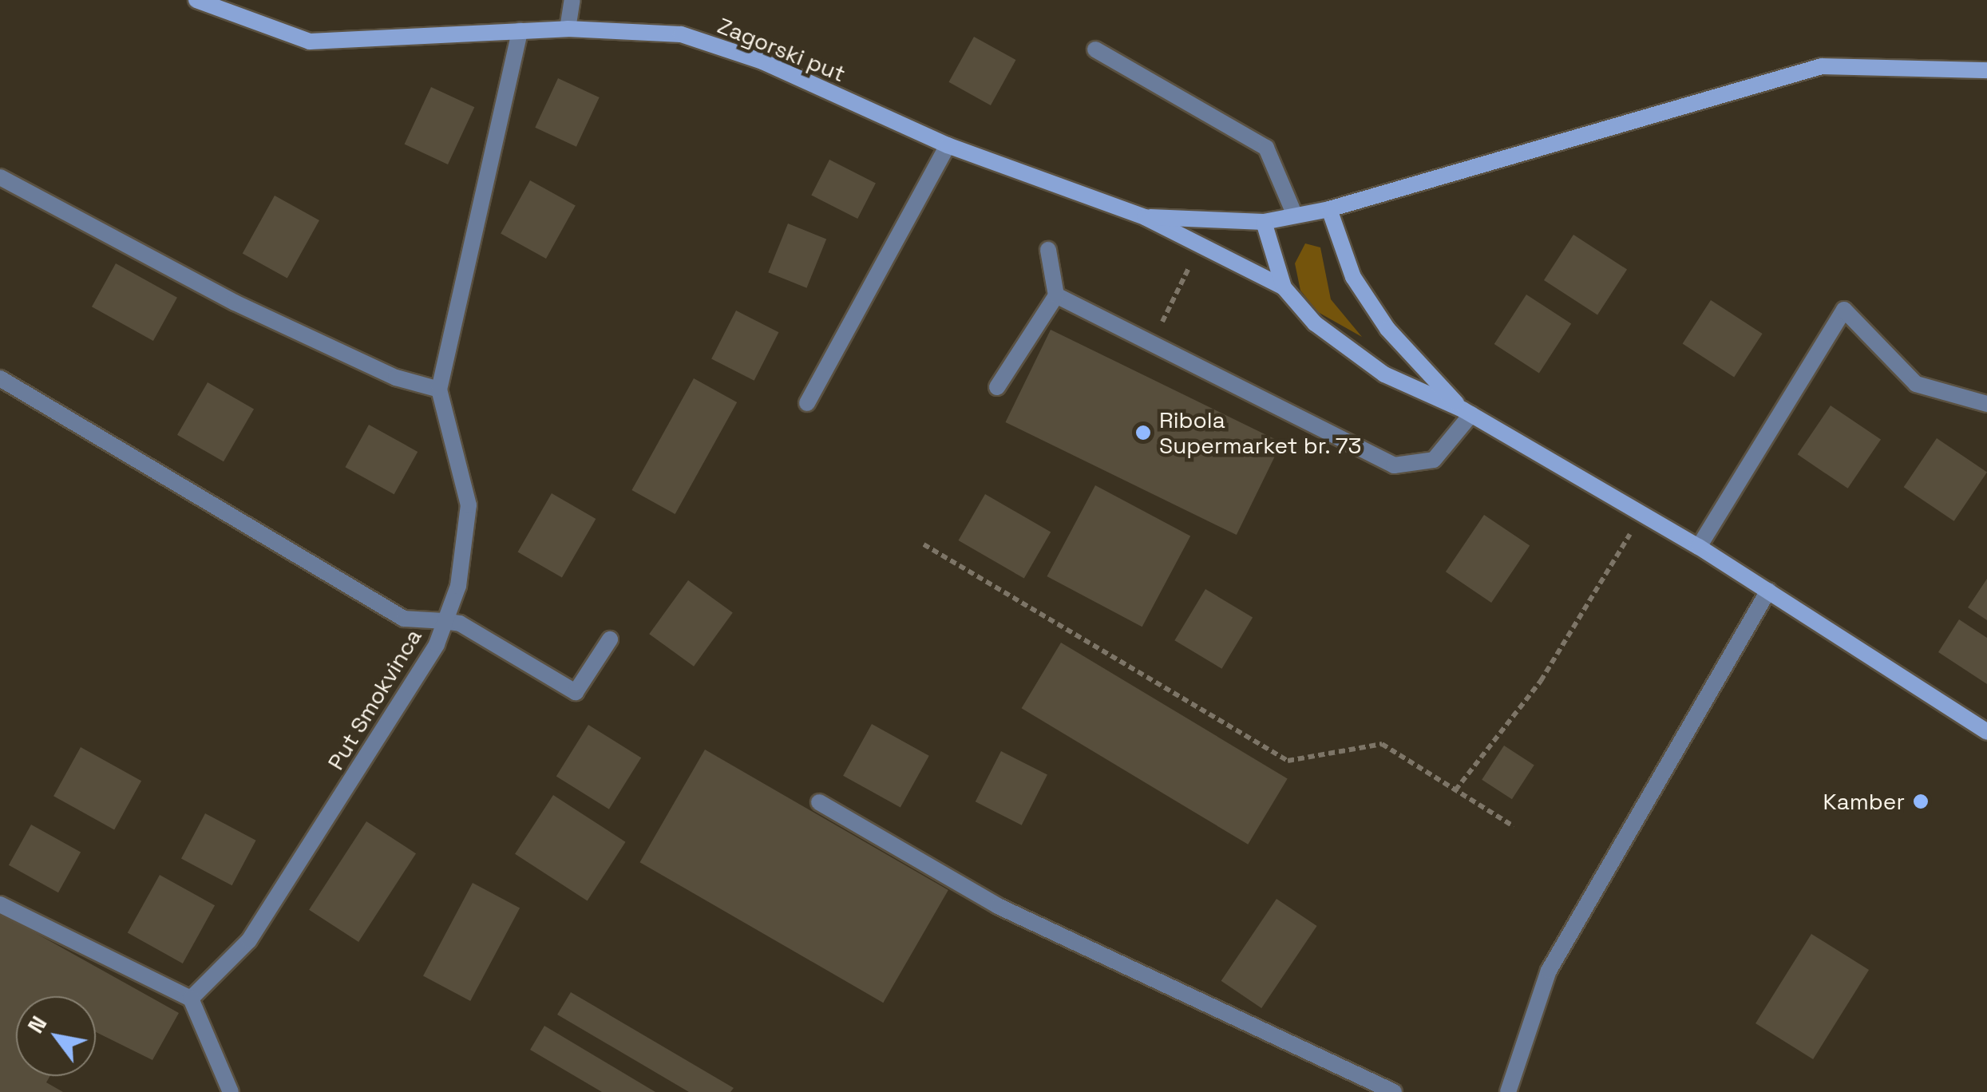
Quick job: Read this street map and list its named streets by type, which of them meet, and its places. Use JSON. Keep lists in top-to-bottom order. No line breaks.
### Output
{"streets":{"main road":["Zagorski put"],"street":["Put Smokvinca"]},"crossings":[["Zagorski put","Put Smokvinca"]],"places":["Ribola Supermarket br. 73","Kamber"],"north":"top left"}
